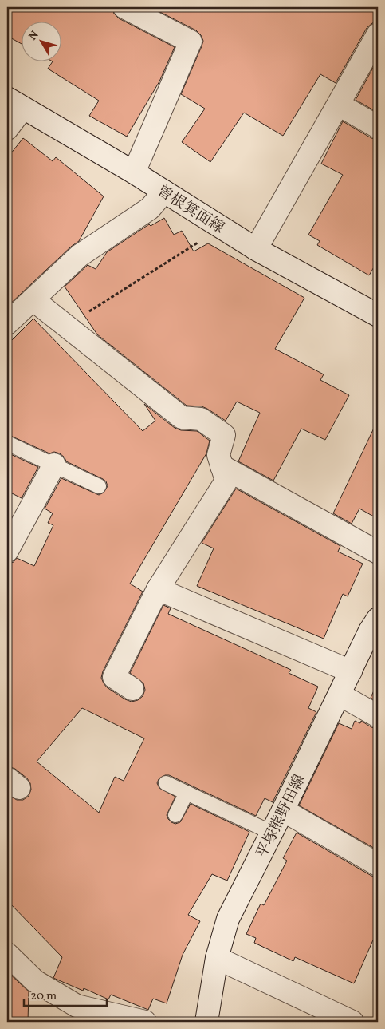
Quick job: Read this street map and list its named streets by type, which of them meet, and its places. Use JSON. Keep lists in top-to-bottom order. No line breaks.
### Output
{"streets":{"street":["曽根箕面線","平塚熊野田線"]},"scale_bar":"20 m","north":"top left"}
